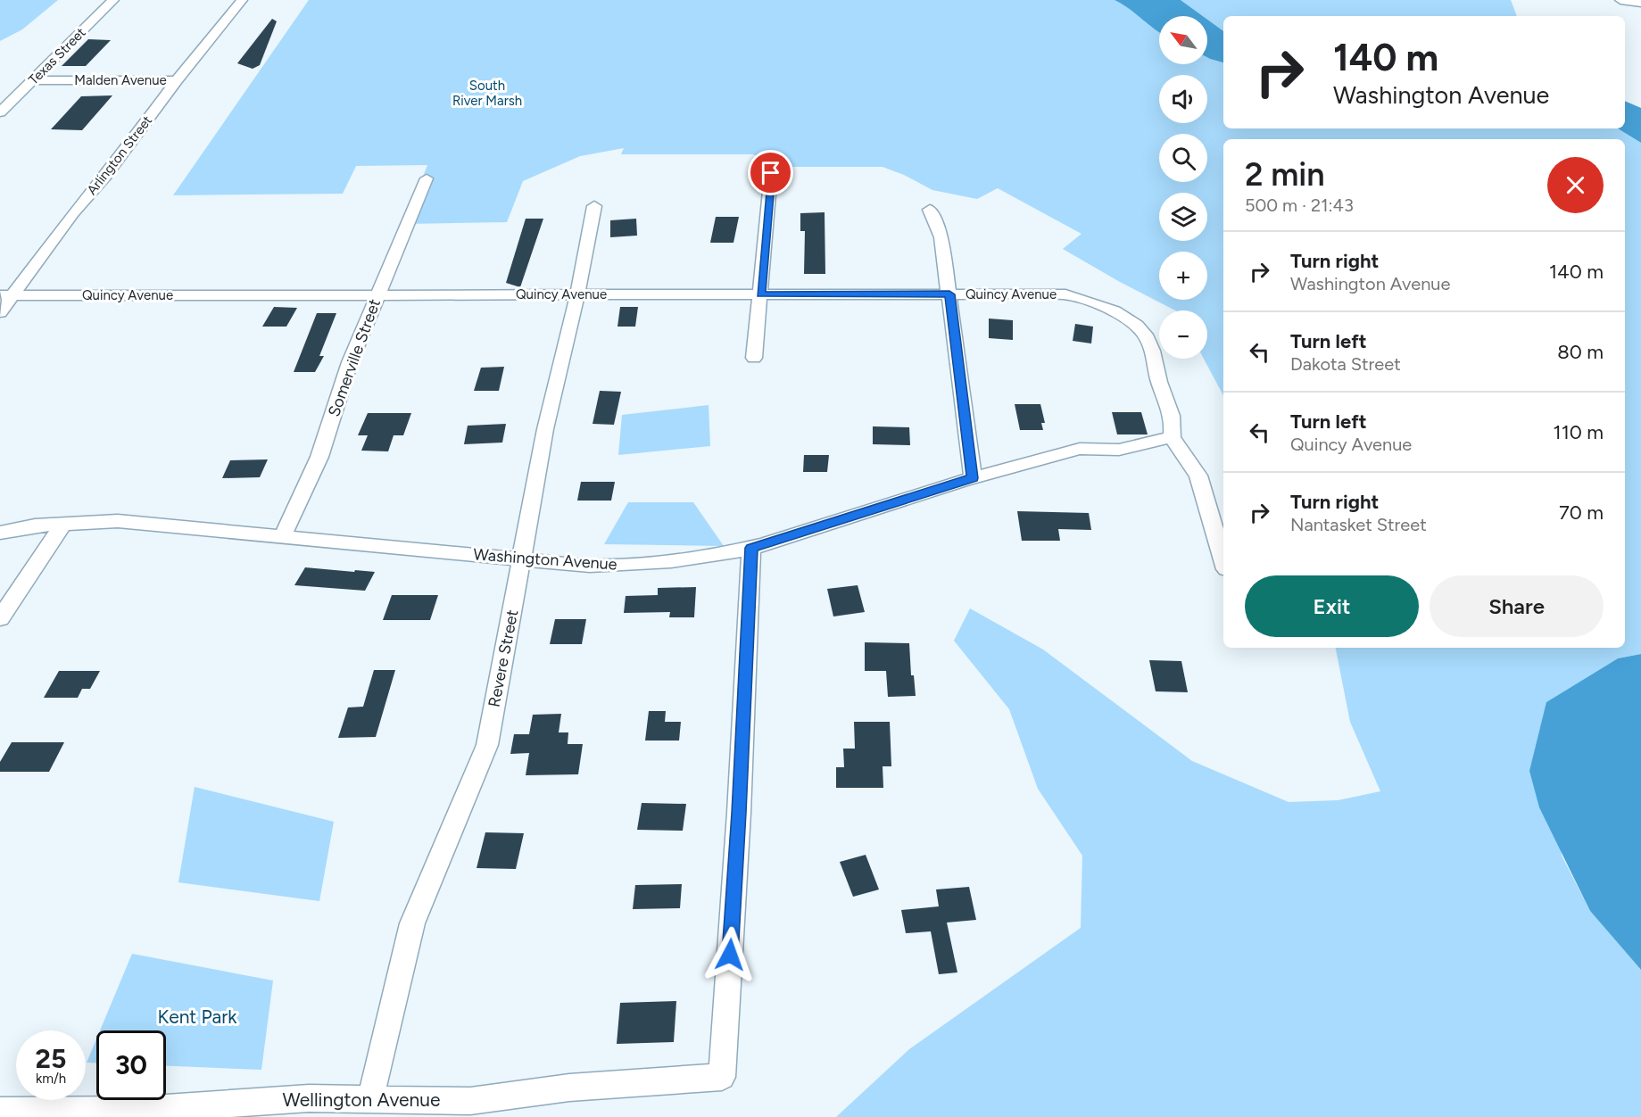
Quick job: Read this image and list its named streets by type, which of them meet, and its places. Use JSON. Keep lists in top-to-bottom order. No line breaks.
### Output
{"streets":{"street":["Texas Street","Malden Avenue","Arlington Street","Quincy Avenue","Somerville Street","Washington Avenue","Revere Street","Wellington Avenue"]},"crossings":[["Texas Street","Malden Avenue"],["Malden Avenue","Arlington Street"],["Arlington Street","Quincy Avenue"],["Quincy Avenue","Somerville Street"],["Quincy Avenue","Washington Avenue"],["Quincy Avenue","Revere Street"],["Somerville Street","Washington Avenue"],["Washington Avenue","Revere Street"],["Washington Avenue","Wellington Avenue"],["Revere Street","Wellington Avenue"]],"parks":["South River Marsh","Kent Park"],"north":"top left","page":{"map_buttons":["+","−"],"turn":["140 m","Washington Avenue"],"heading":["2 min","500 m · 21:43"],"list":[{"name":"Turn right","note":"Washington Avenue","value":"140 m"},{"name":"Turn left","note":"Dakota Street","value":"80 m"},{"name":"Turn left","note":"Quincy Avenue","value":"110 m"},{"name":"Turn right","note":"Nantasket Street","value":"70 m"}],"buttons":["Exit","Share"],"speed":"25 km/h","limit":"30"}}
